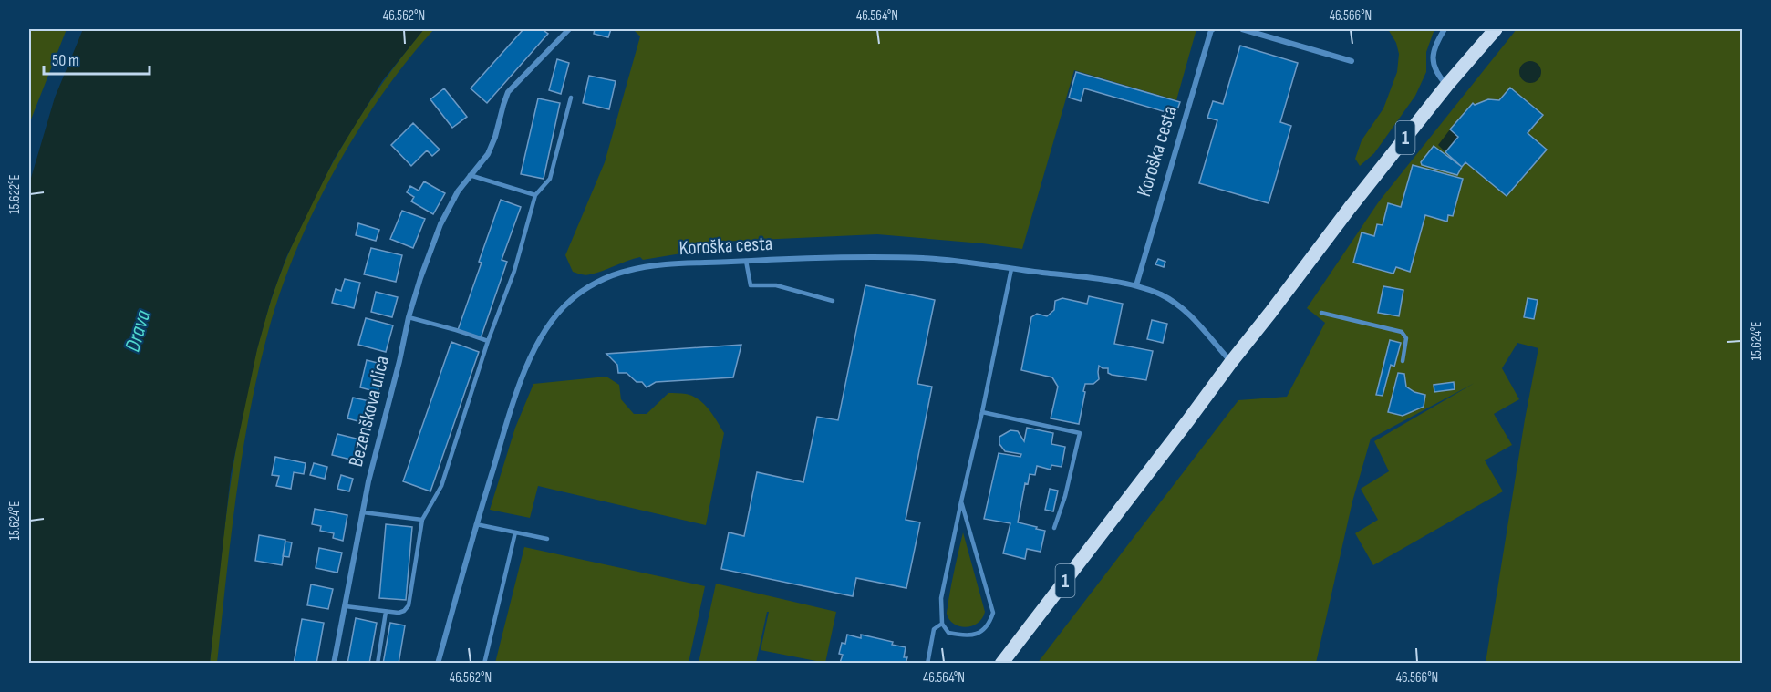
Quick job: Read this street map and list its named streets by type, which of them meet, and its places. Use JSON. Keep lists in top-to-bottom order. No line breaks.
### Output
{"streets":{"main road":["1"],"street":["Koroška cesta","Bezenškova ulica"]},"crossings":[["1","Koroška cesta"]],"water":["Drava"],"scale_bar":"50 m","coordinates":["46.562°N","46.564°N","46.566°N","15.622°E","15.624°E"]}
